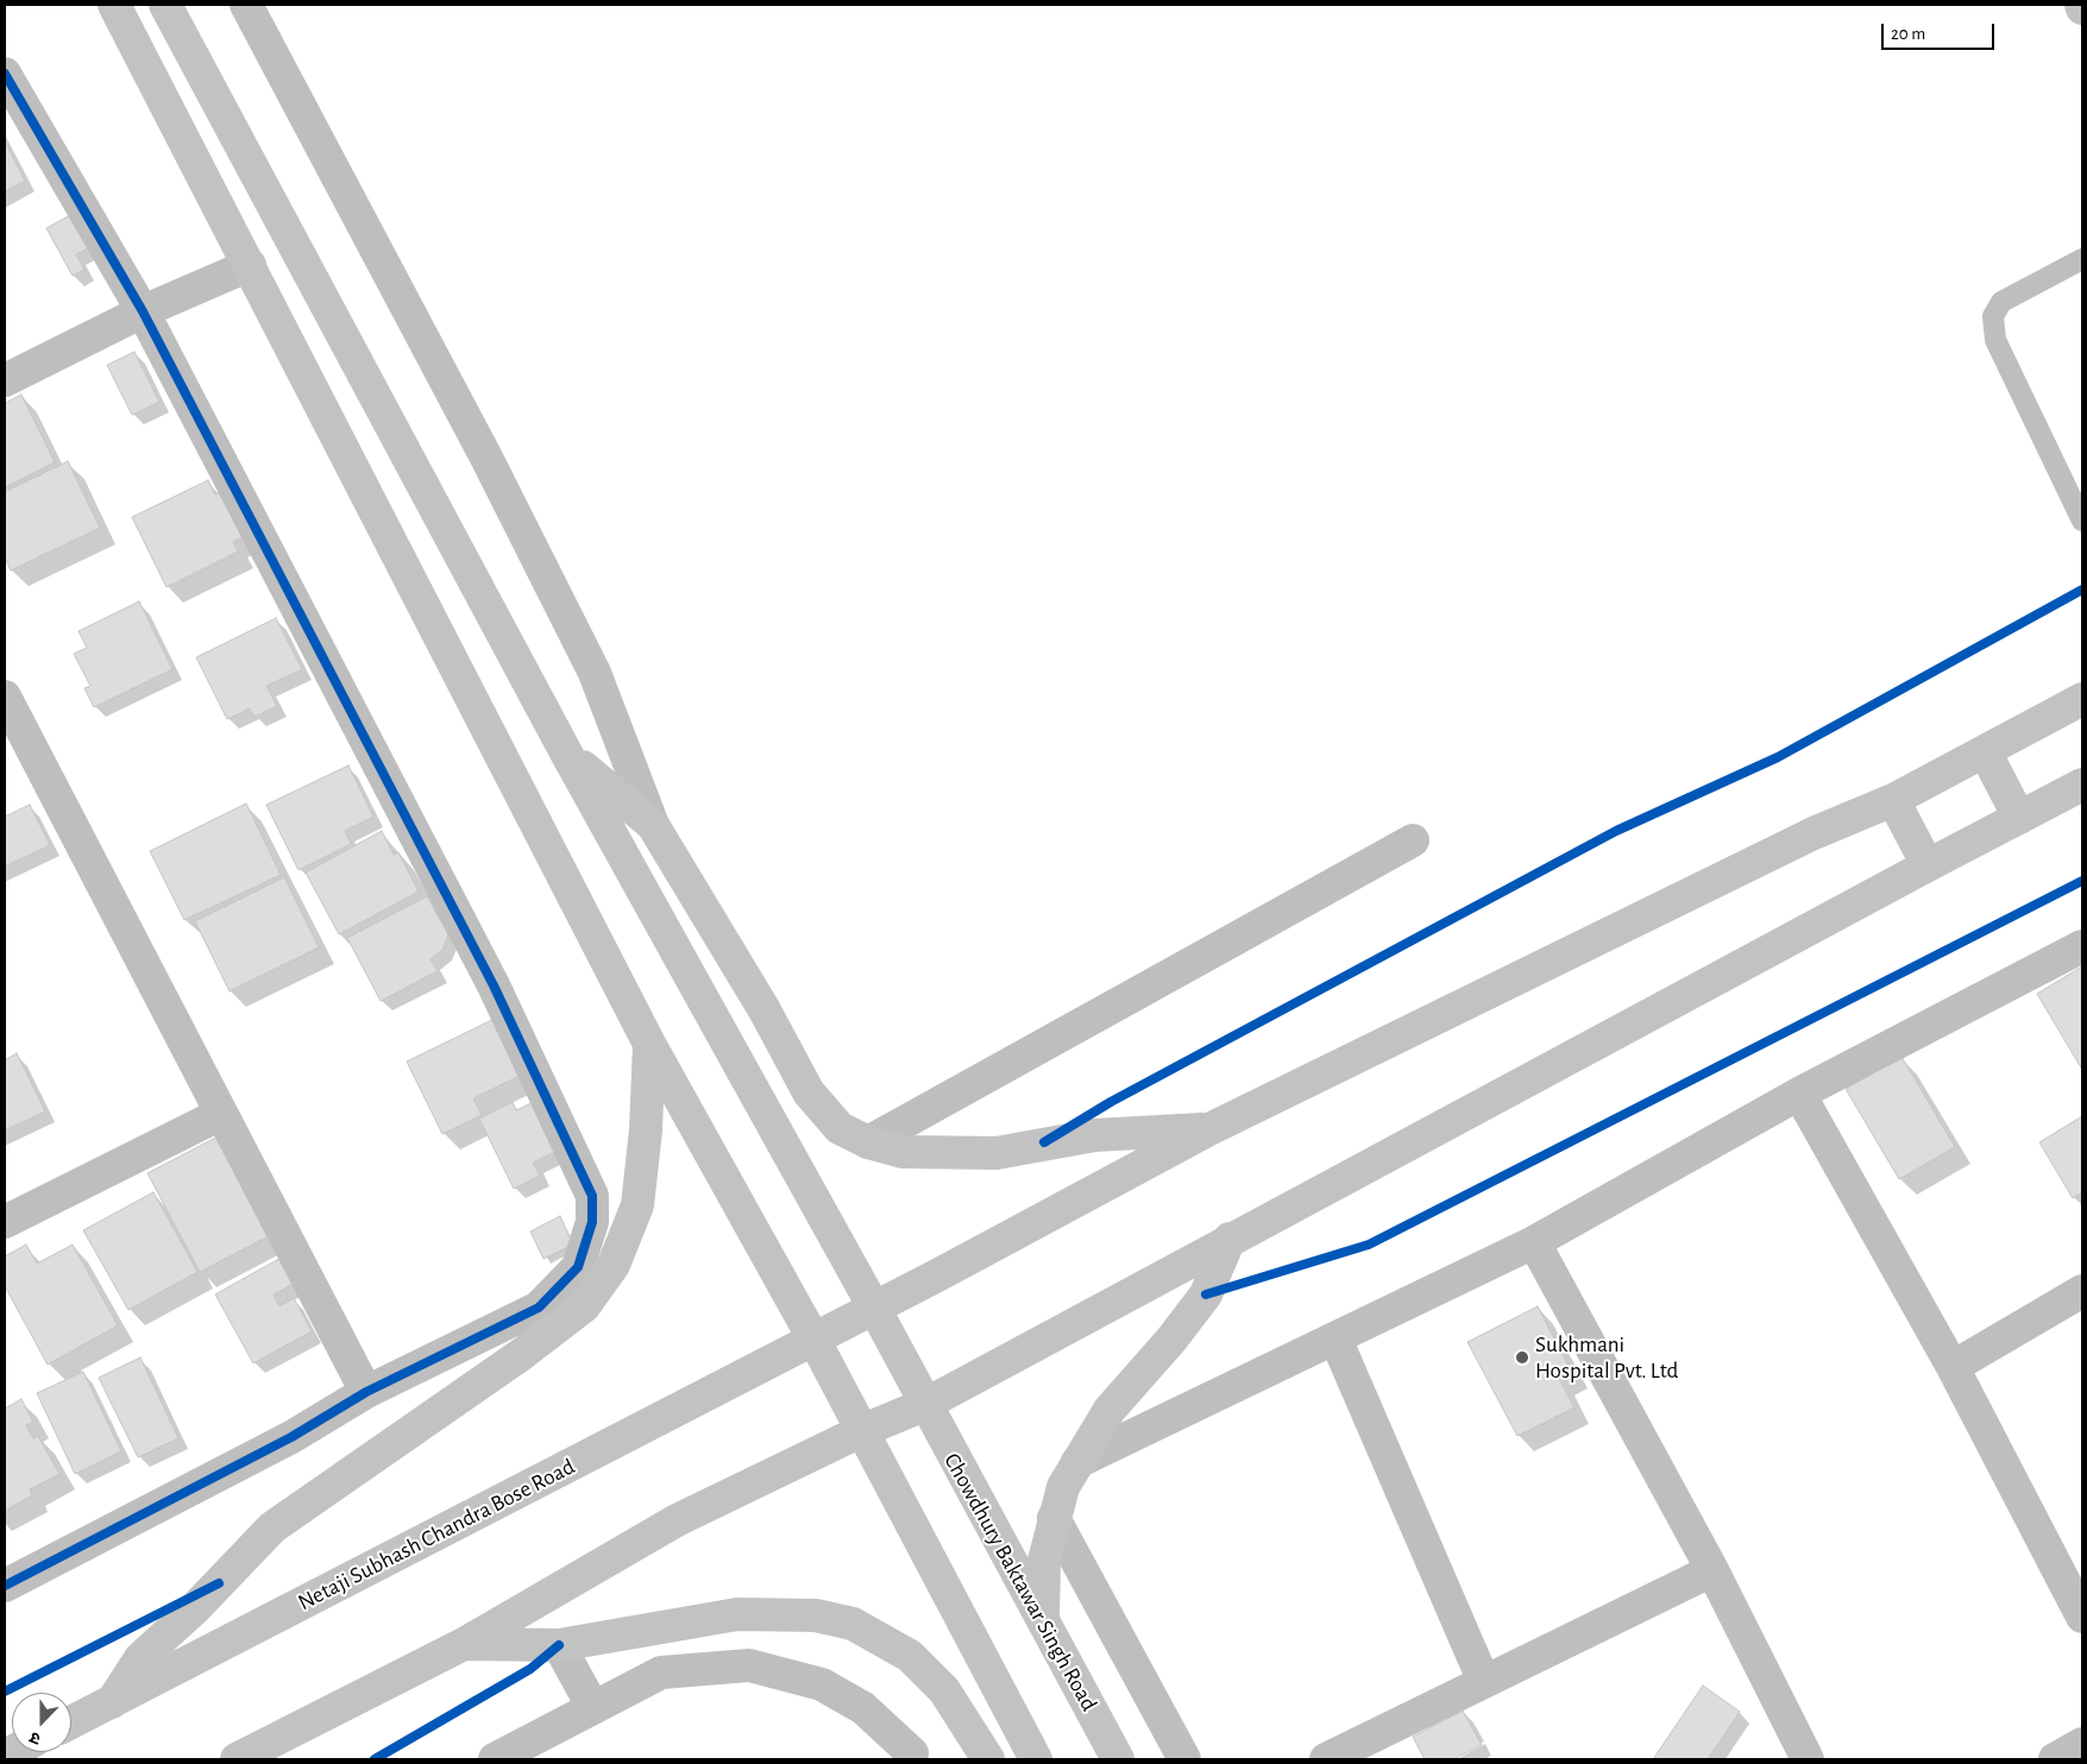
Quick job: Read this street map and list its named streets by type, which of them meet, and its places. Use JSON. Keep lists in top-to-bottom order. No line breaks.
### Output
{"streets":{"main road":["Netaji Subhash Chandra Bose Road","Chowdhury Baktawar Singh Road"]},"crossings":[["Netaji Subhash Chandra Bose Road","Chowdhury Baktawar Singh Road"]],"places":["Sukhmani Hospital Pvt. Ltd"],"scale_bar":"20 m","north":"bottom"}
